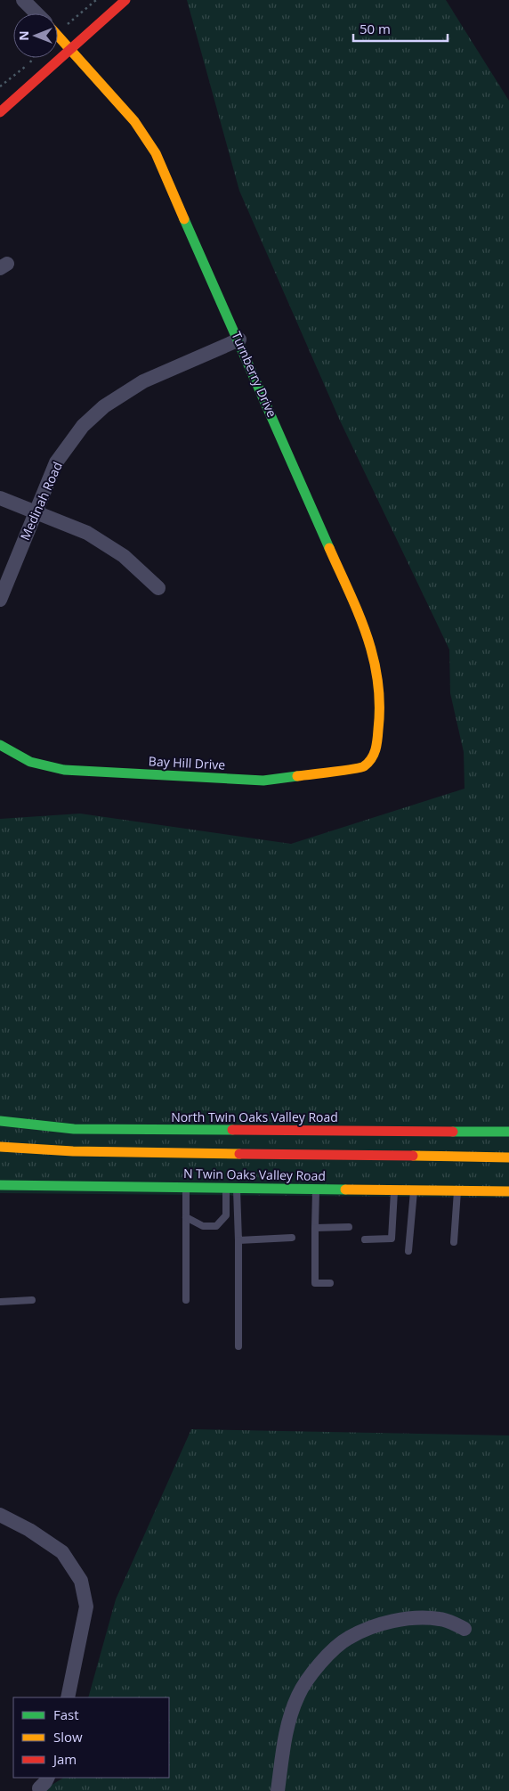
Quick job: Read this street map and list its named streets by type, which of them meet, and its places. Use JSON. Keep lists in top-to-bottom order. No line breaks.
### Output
{"streets":{"street":["Turnberry Drive","Medinah Road","Bay Hill Drive","North Twin Oaks Valley Road","N Twin Oaks Valley Road"]},"crossings":[["Turnberry Drive","Medinah Road"],["Turnberry Drive","Bay Hill Drive"]],"legend":["Fast","Slow","Jam"],"scale_bar":"50 m","north":"left"}
